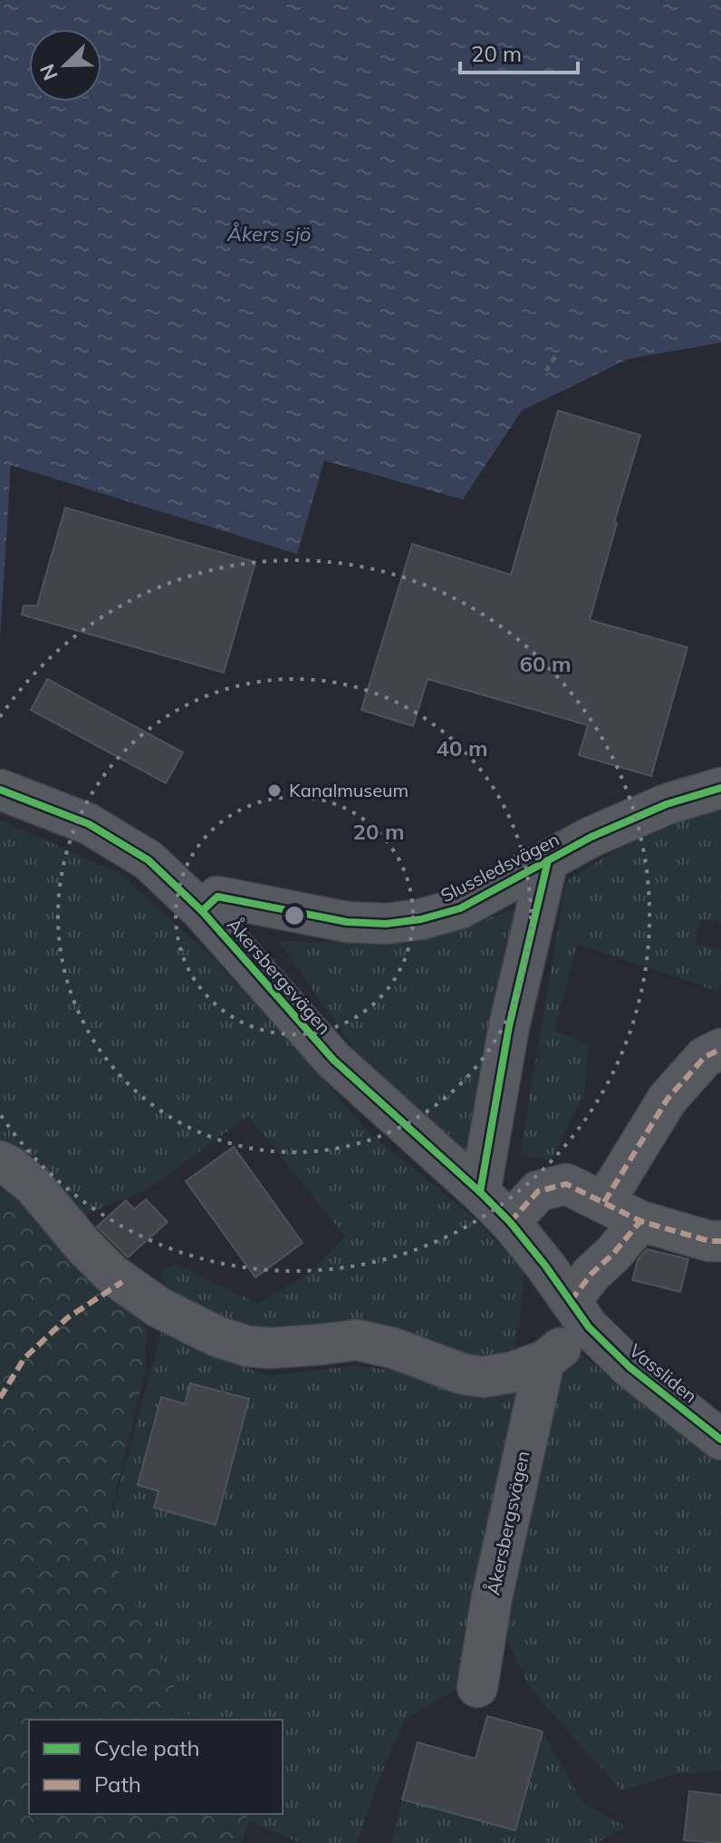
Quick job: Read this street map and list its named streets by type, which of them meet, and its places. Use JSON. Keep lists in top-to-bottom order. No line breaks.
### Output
{"streets":{"street":["Slussledsvägen","Åkersbergsvägen","Vassliden"]},"crossings":[["Slussledsvägen","Åkersbergsvägen"],["Åkersbergsvägen","Vassliden"]],"water":["Åkers sjö"],"places":["Kanalmuseum"],"legend":["Cycle path","Path"],"scale_bar":"20 m","north":"bottom left","rings":["60 m","40 m","20 m"]}
